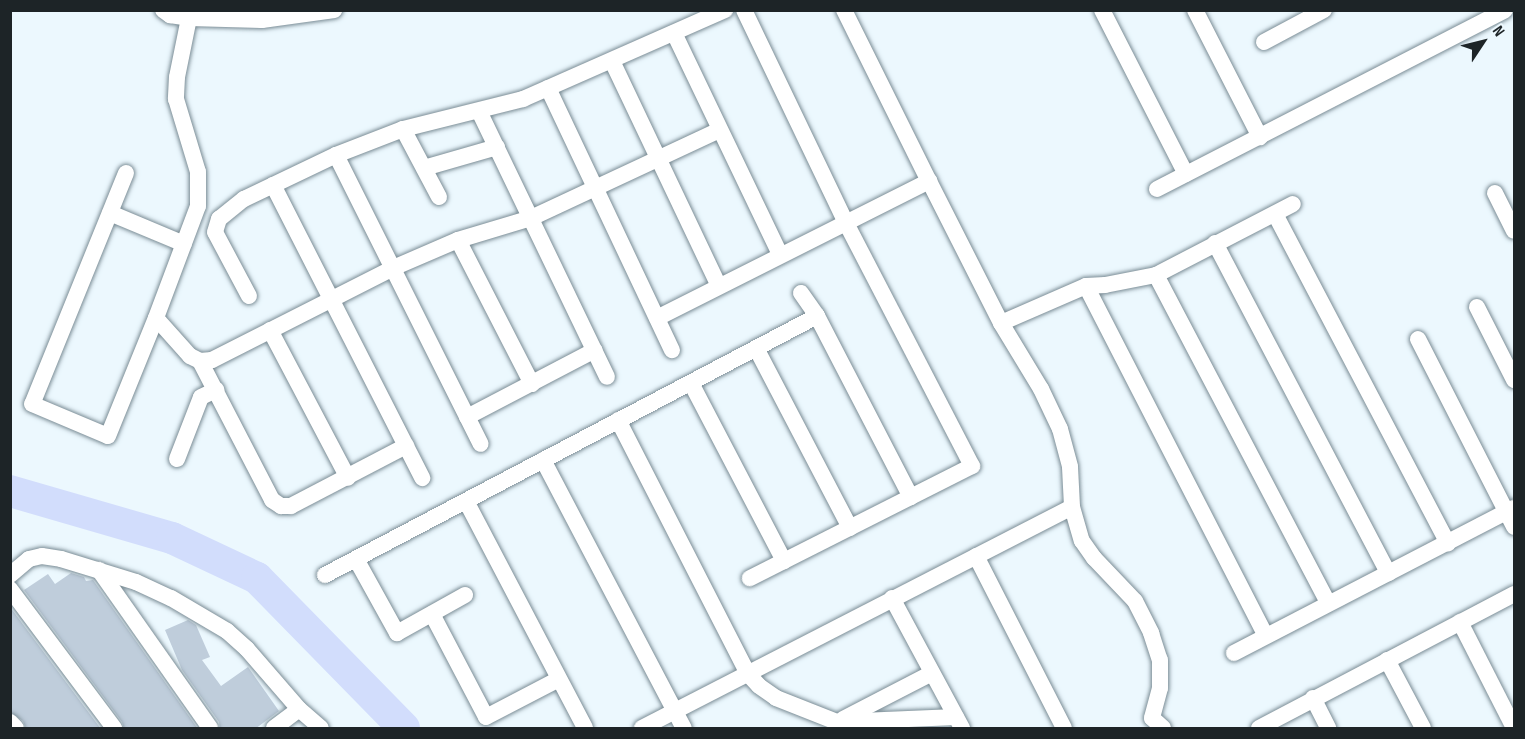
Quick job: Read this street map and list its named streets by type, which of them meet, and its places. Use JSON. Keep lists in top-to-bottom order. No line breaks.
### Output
{"north":"top right"}
